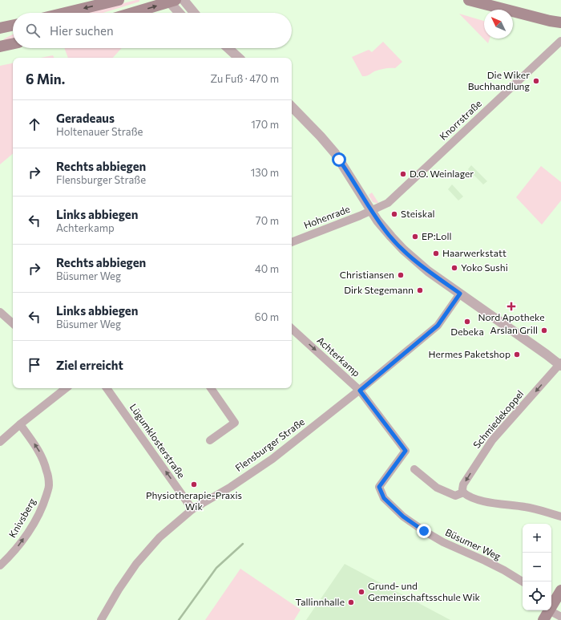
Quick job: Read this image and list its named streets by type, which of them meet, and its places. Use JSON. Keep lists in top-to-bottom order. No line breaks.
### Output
{"streets":{"street":["Knorrstraße","Hohenrade","Achterkamp","Schmiedekoppel","Lügumklosterstraße","Flensburger Straße","Knivsberg","Büsumer Weg"]},"crossings":[["Knorrstraße","Hohenrade"],["Achterkamp","Flensburger Straße"],["Achterkamp","Büsumer Weg"],["Lügumklosterstraße","Flensburger Straße"]],"one_way":["Achterkamp","Schmiedekoppel","Lügumklosterstraße","Knivsberg"],"places":{"other":["Die Wiker Buchhandlung","D.O. Weinlager","Steiskal","EP:Loll","Haarwerkstatt","Yoko Sushi","Christiansen","Dirk Stegemann","Debeka","Arslan Grill","Hermes Paketshop","Physiotherapie-Praxis Wik","Grund- und Gemeinschaftsschule Wik","Tallinnhalle"],"health":["Nord Apotheke"]},"north":"top left","page":{"search":"Hier suchen","heading":["6 Min.","Zu Fuß · 470 m"],"list":[["Geradeaus","Holtenauer Straße","170 m"],["Rechts abbiegen","Flensburger Straße","130 m"],["Links abbiegen","Achterkamp","70 m"],["Rechts abbiegen","Büsumer Weg","40 m"],["Links abbiegen","Büsumer Weg","60 m"],"Ziel erreicht"],"map_buttons":["+","−"]}}
